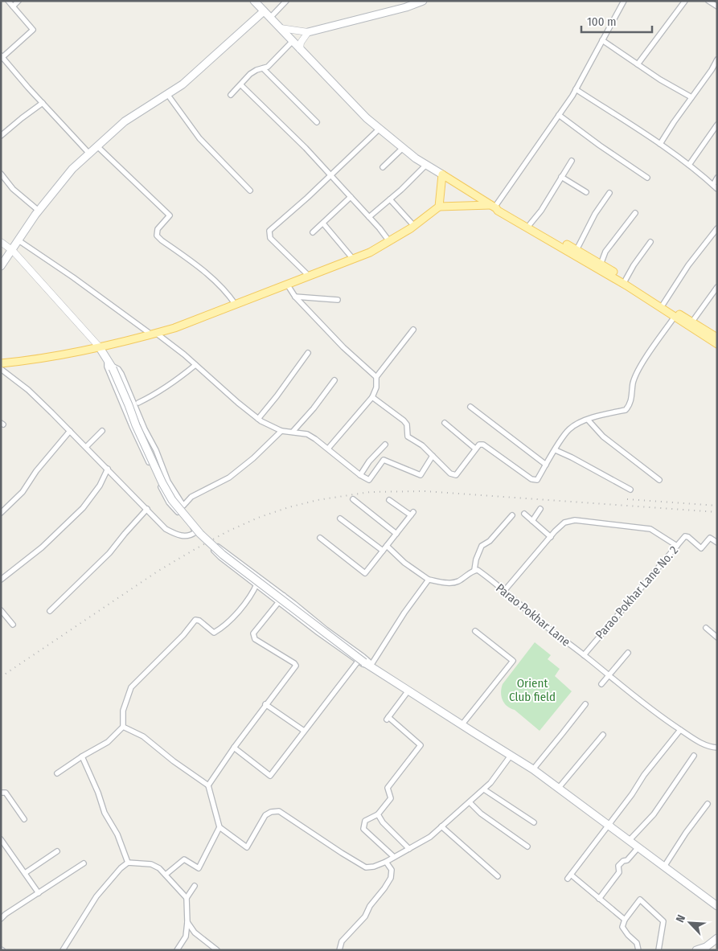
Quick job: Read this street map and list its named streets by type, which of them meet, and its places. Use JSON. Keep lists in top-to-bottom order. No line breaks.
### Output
{"streets":{"street":["Parao Pokhar Lane No. 2","Parao Pokhar Lane"]},"crossings":[["Parao Pokhar Lane No. 2","Parao Pokhar Lane"]],"parks":["Orient Club field"],"scale_bar":"100 m","north":"top left"}
